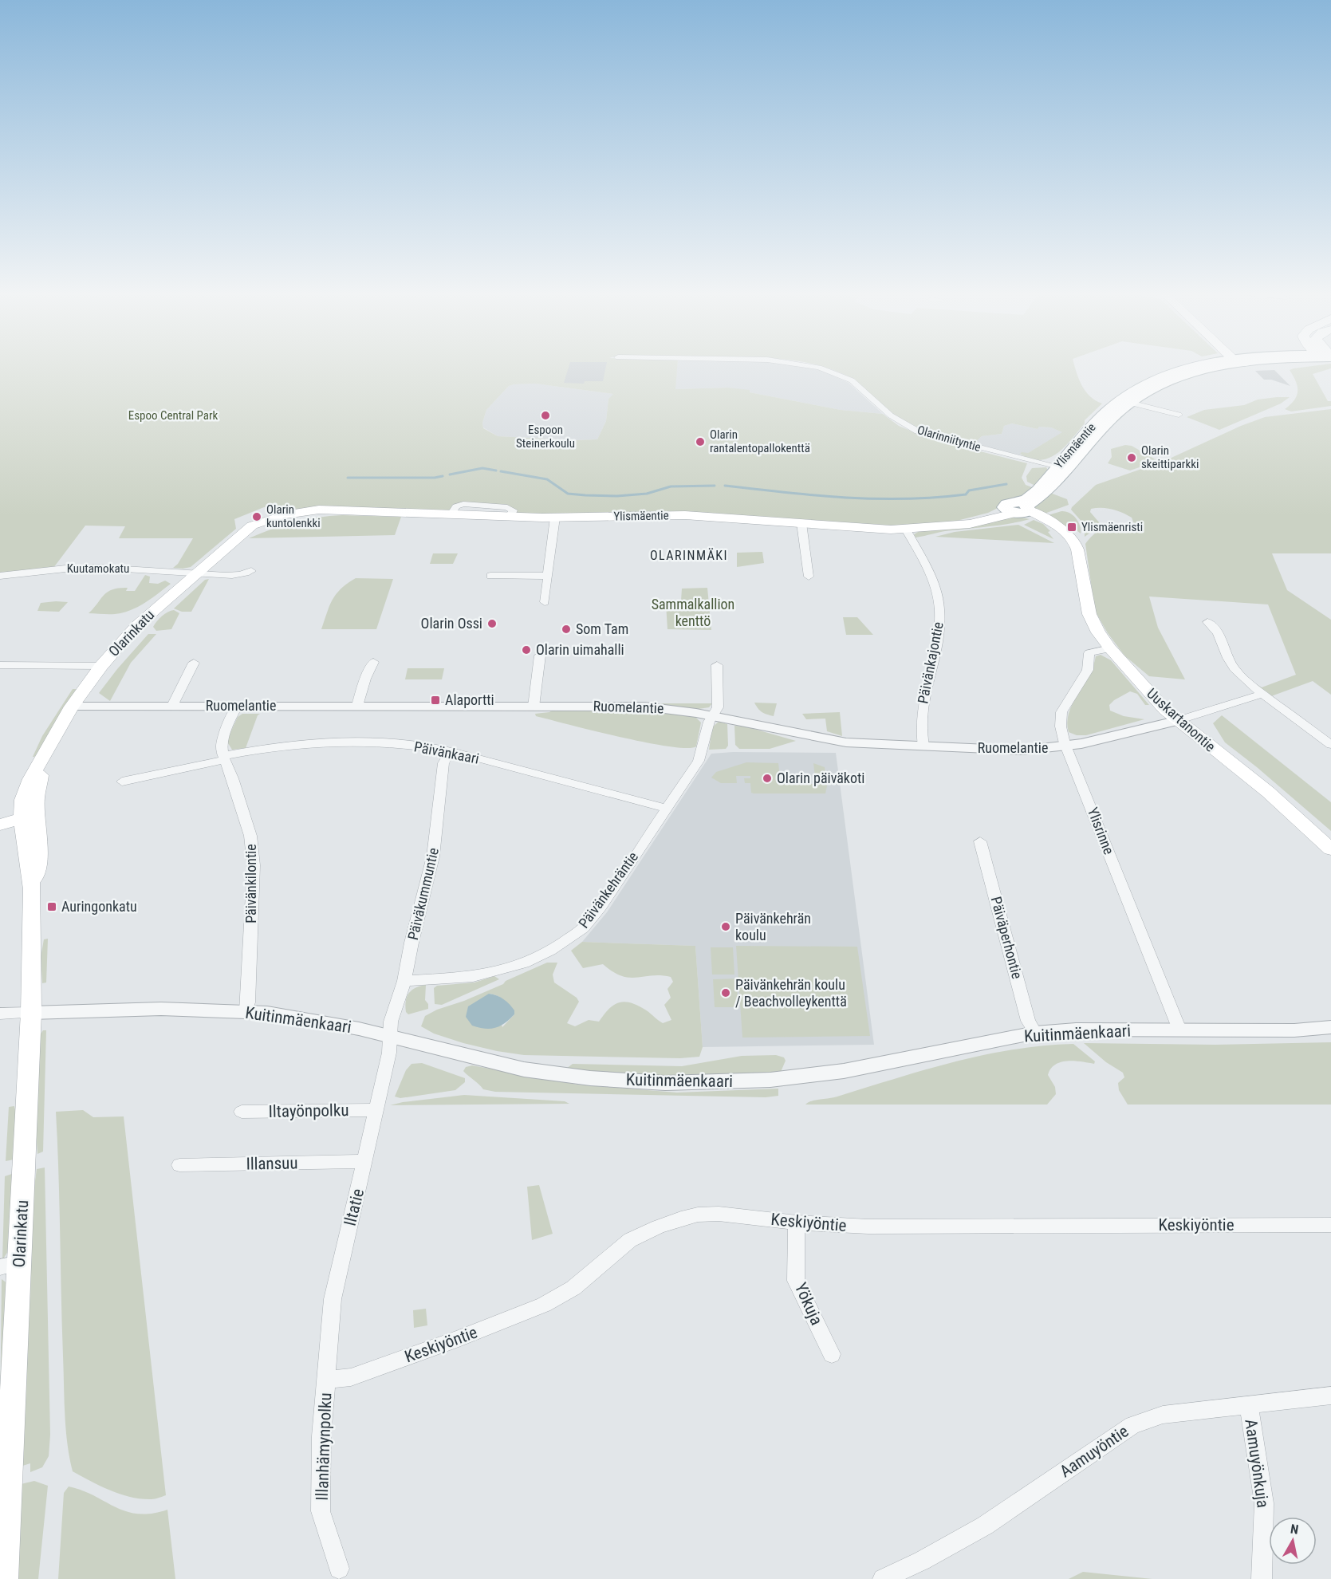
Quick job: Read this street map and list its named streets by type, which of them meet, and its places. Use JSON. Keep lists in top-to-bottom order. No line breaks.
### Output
{"streets":{"main road":["Ylismäentie","Olarinkatu","Uuskartanontie"],"street":["Olarinniityntie","Kuutamokatu","Päivänkajontie","Ruomelantie","Päivänkaari","Ylisrinne","Päivänkilontie","Päivänkehräntie","Päiväkummuntie","Päiväperhontie","Kuitinmäenkaari","Iltayönpolku","Illansuu","Iltatie","Keskiyöntie","Yökuja","Illanhämynpolku","Aamuyöntie","Aamuyönkuja"]},"crossings":[["Olarinniityntie","Ylismäentie"],["Ylismäentie","Olarinkatu"],["Ylismäentie","Päivänkajontie"],["Ylismäentie","Uuskartanontie"],["Kuutamokatu","Olarinkatu"],["Olarinkatu","Ruomelantie"],["Olarinkatu","Kuitinmäenkaari"],["Päivänkajontie","Ruomelantie"],["Ruomelantie","Uuskartanontie"],["Ruomelantie","Ylisrinne"],["Ruomelantie","Päivänkilontie"],["Ruomelantie","Päivänkehräntie"],["Uuskartanontie","Ylisrinne"],["Päivänkaari","Päivänkilontie"],["Päivänkaari","Päivänkehräntie"],["Päivänkaari","Päiväkummuntie"],["Ylisrinne","Kuitinmäenkaari"],["Päivänkilontie","Kuitinmäenkaari"],["Päivänkehräntie","Päiväkummuntie"],["Päiväkummuntie","Kuitinmäenkaari"],["Päiväkummuntie","Iltatie"],["Päiväperhontie","Kuitinmäenkaari"],["Kuitinmäenkaari","Iltatie"],["Iltayönpolku","Iltatie"],["Illansuu","Iltatie"],["Iltatie","Keskiyöntie"],["Iltatie","Illanhämynpolku"],["Keskiyöntie","Yökuja"],["Keskiyöntie","Illanhämynpolku"],["Aamuyöntie","Aamuyönkuja"]],"districts":["OLARINMÄKI"],"parks":["Espoo Central Park","Sammalkallion kenttö"],"places":{"other":["Espoon Steinerkoulu","Olarin rantalentopallokenttä","Olarin skeittiparkki","Olarin kuntolenkki","Olarin Ossi","Som Tam","Olarin uimahalli","Olarin päiväkoti","Päivänkehrän koulu","Päivänkehrän koulu / Beachvolleykenttä"],"transit":["Ylismäenristi","Alaportti","Auringonkatu"]},"north":"top"}
